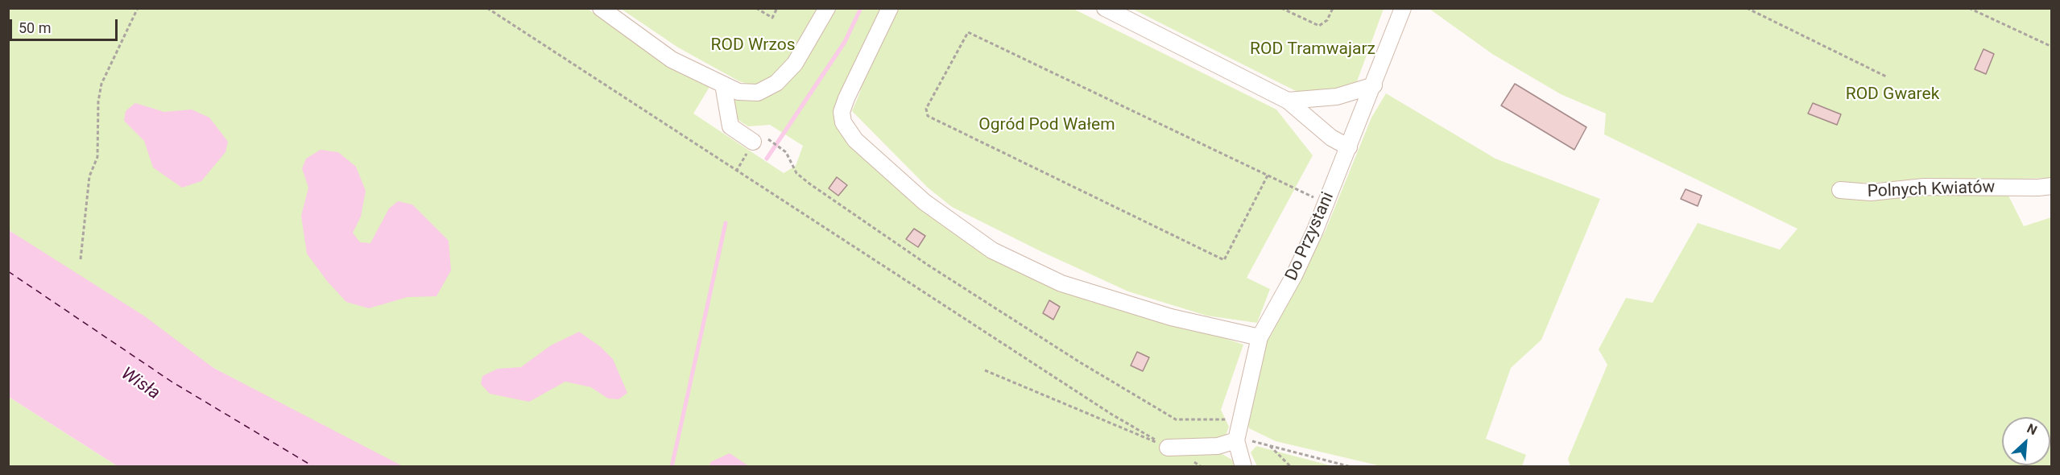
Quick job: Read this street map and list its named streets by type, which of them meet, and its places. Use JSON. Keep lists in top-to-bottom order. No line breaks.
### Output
{"streets":{"street":["Polnych Kwiatów","Do Przystani"]},"water":["Wisła"],"parks":["ROD Wrzos","ROD Tramwajarz","ROD Gwarek","Ogród Pod Wałem"],"scale_bar":"50 m","north":"top right"}
